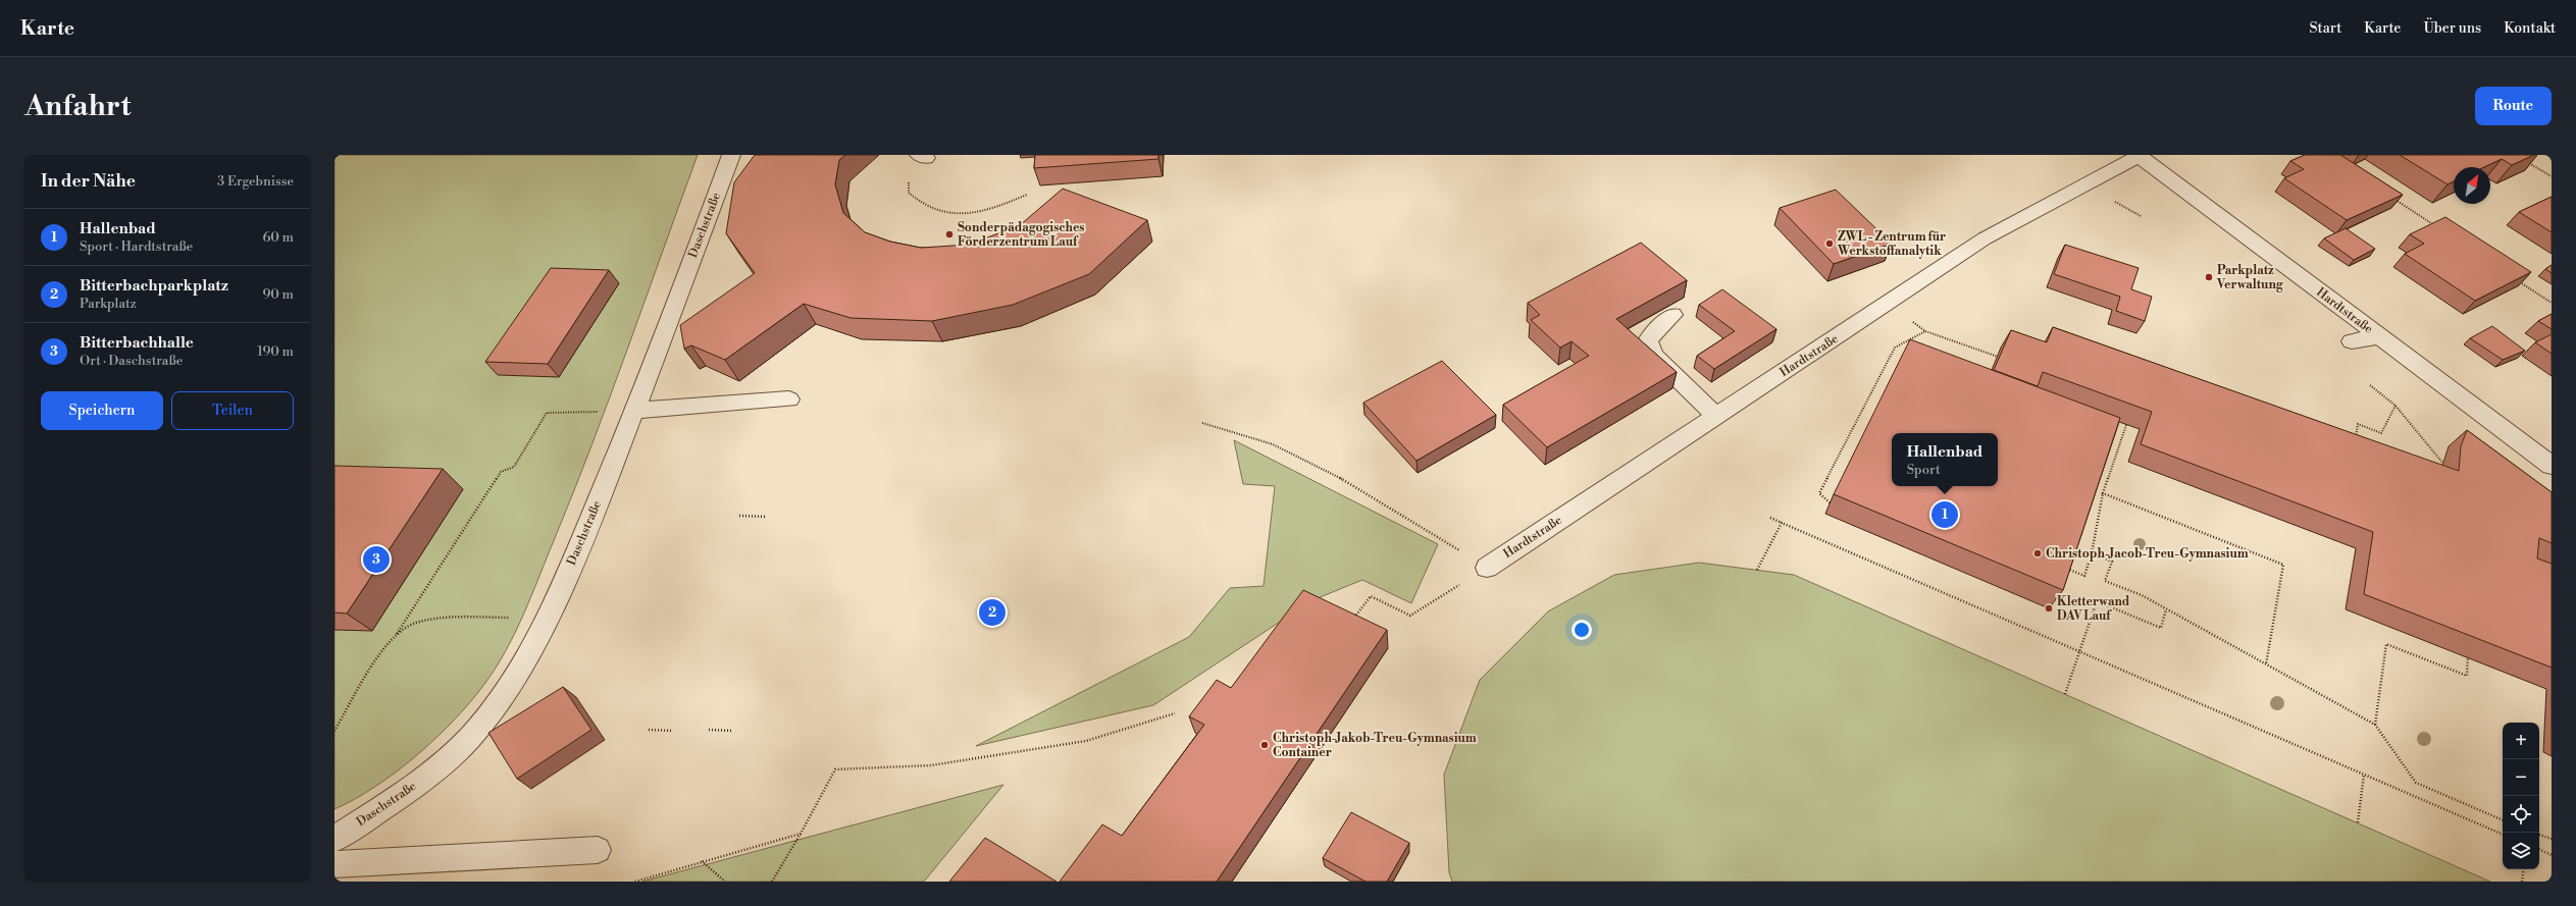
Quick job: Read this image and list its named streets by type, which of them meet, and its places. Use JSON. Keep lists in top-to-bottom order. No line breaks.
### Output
{"streets":{"street":["Daschstraße","Hardtstraße"]},"places":["Sonderpädagogisches Förderzentrum Lauf","ZWL - Zentrum für Werkstoffanalytik","Parkplatz Verwaltung","Christoph-Jacob-Treu-Gymnasium","Kletterwand DAV Lauf","Christoph-Jakob-Treu-Gymnasium Container"],"north":"top right","page":{"header":"Karte","nav":["Start","Karte","Über uns","Kontakt"],"buttons":["Route",["Speichern","Teilen"]],"title":"Anfahrt","heading":["In der Nähe","3 Ergebnisse"],"list":[{"mark":"1","name":"Hallenbad","note":"Sport · Hardtstraße","value":"60 m"},{"mark":"2","name":"Bitterbachparkplatz","note":"Parkplatz","value":"90 m"},{"mark":"3","name":"Bitterbachhalle","note":"Ort · Daschstraße","value":"190 m"}],"popup":["Hallenbad","Sport"],"pins":["1","3","2"],"map_buttons":["+","−"]}}
